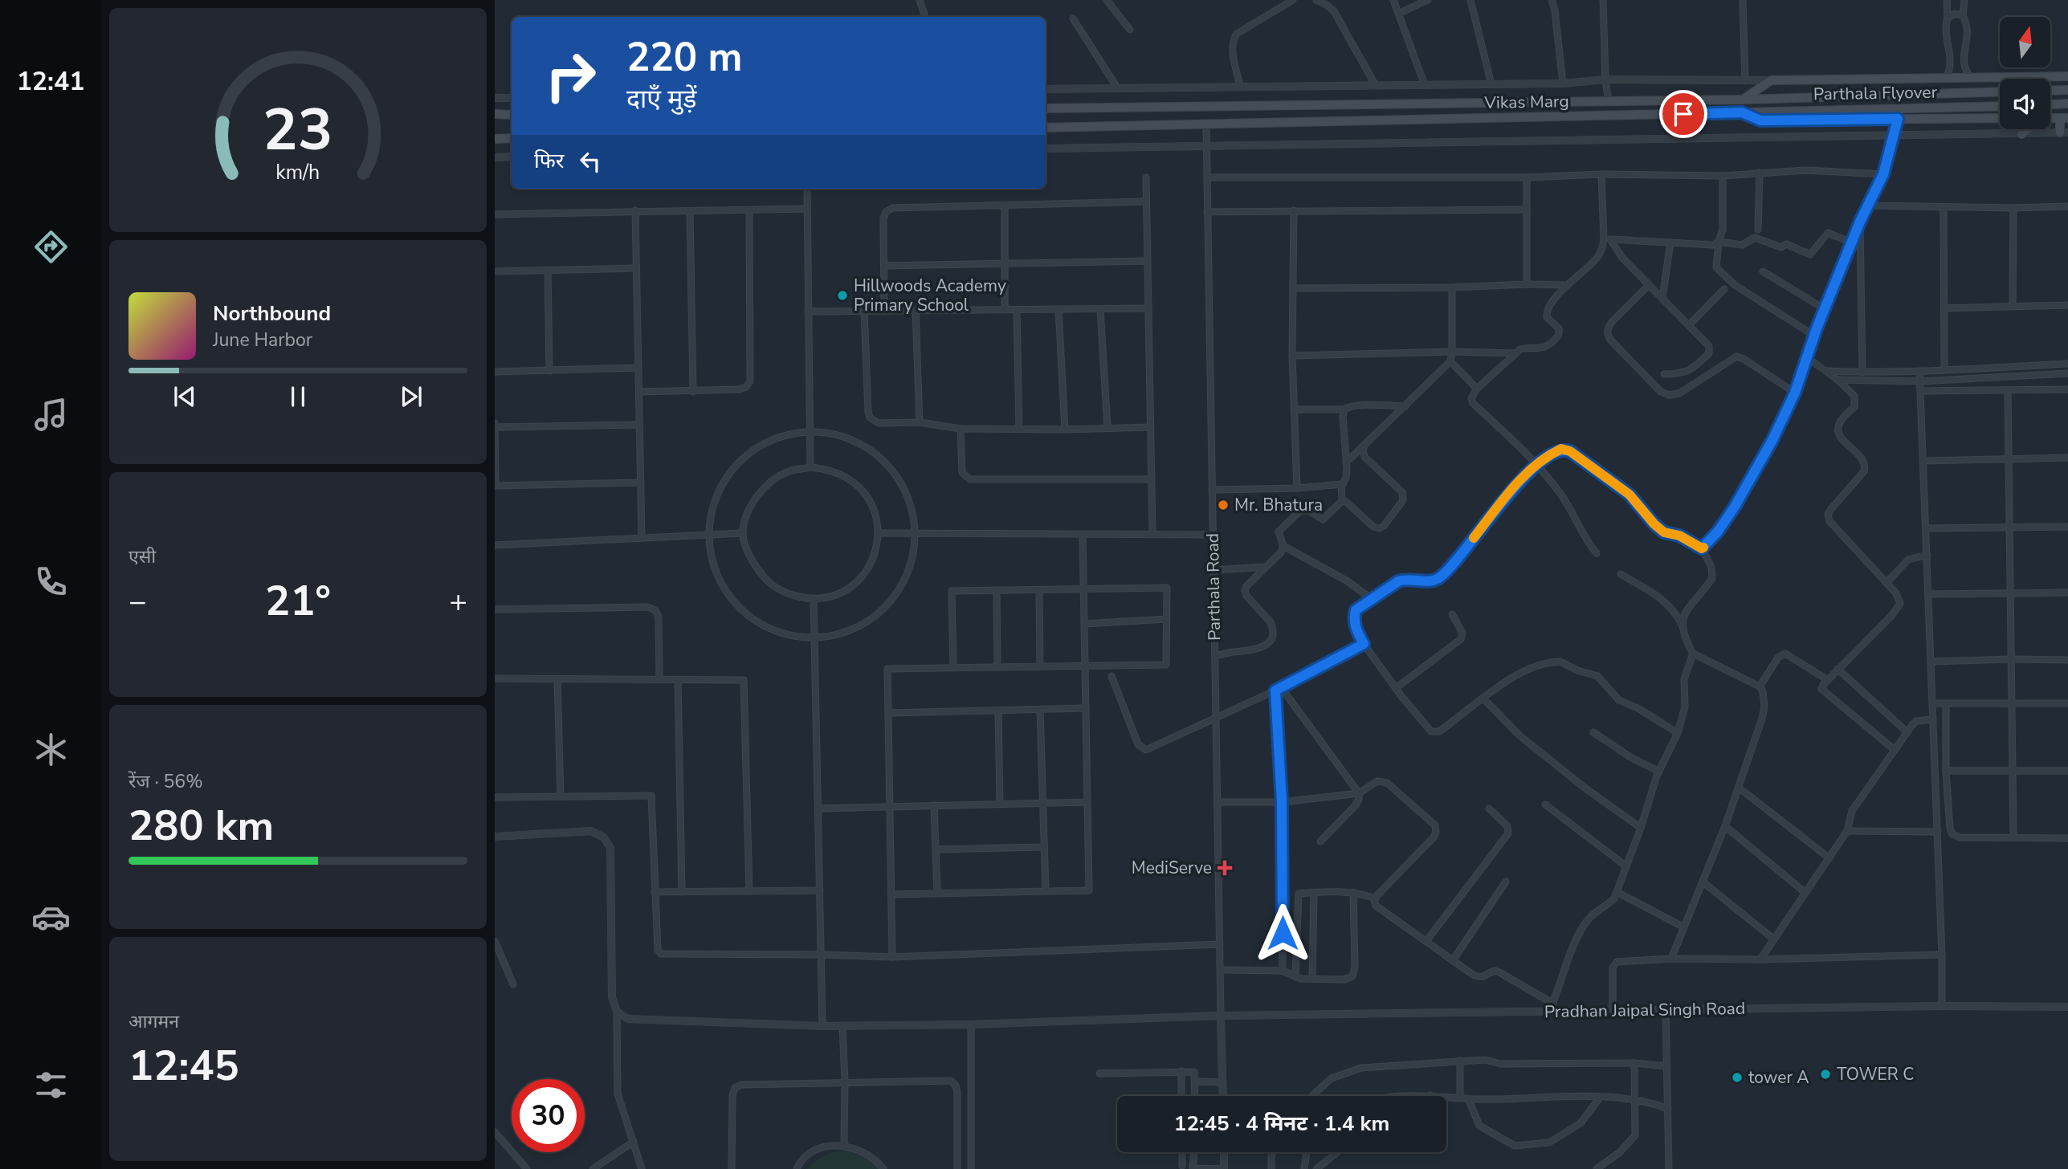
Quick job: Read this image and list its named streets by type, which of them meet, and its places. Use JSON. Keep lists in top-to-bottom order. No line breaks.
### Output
{"streets":{"main road":["Parthala Flyover","Vikas Marg"],"street":["Parthala Road","Pradhan Jaipal Singh Road"]},"crossings":[["Parthala Flyover","Vikas Marg"],["Vikas Marg","Parthala Road"],["Parthala Road","Pradhan Jaipal Singh Road"]],"places":{"other":["Hillwoods Academy Primary School","Mr. Bhatura","TOWER C","tower A"],"health":["MediServe"]},"north":"top","page":{"tabs":"12:41","turn":["220 m","दाएँ मुड़ें"],"then":"फिर","song":["Northbound","June Harbor"],"tile":["एसी",["रेंज · 56%","280 km"],["आगमन","12:45"]],"heat":["−","21°","+"],"limit":"30","trip":"12:45 · 4 मिनट · 1.4 km","gauge":["23","km/h"]}}
